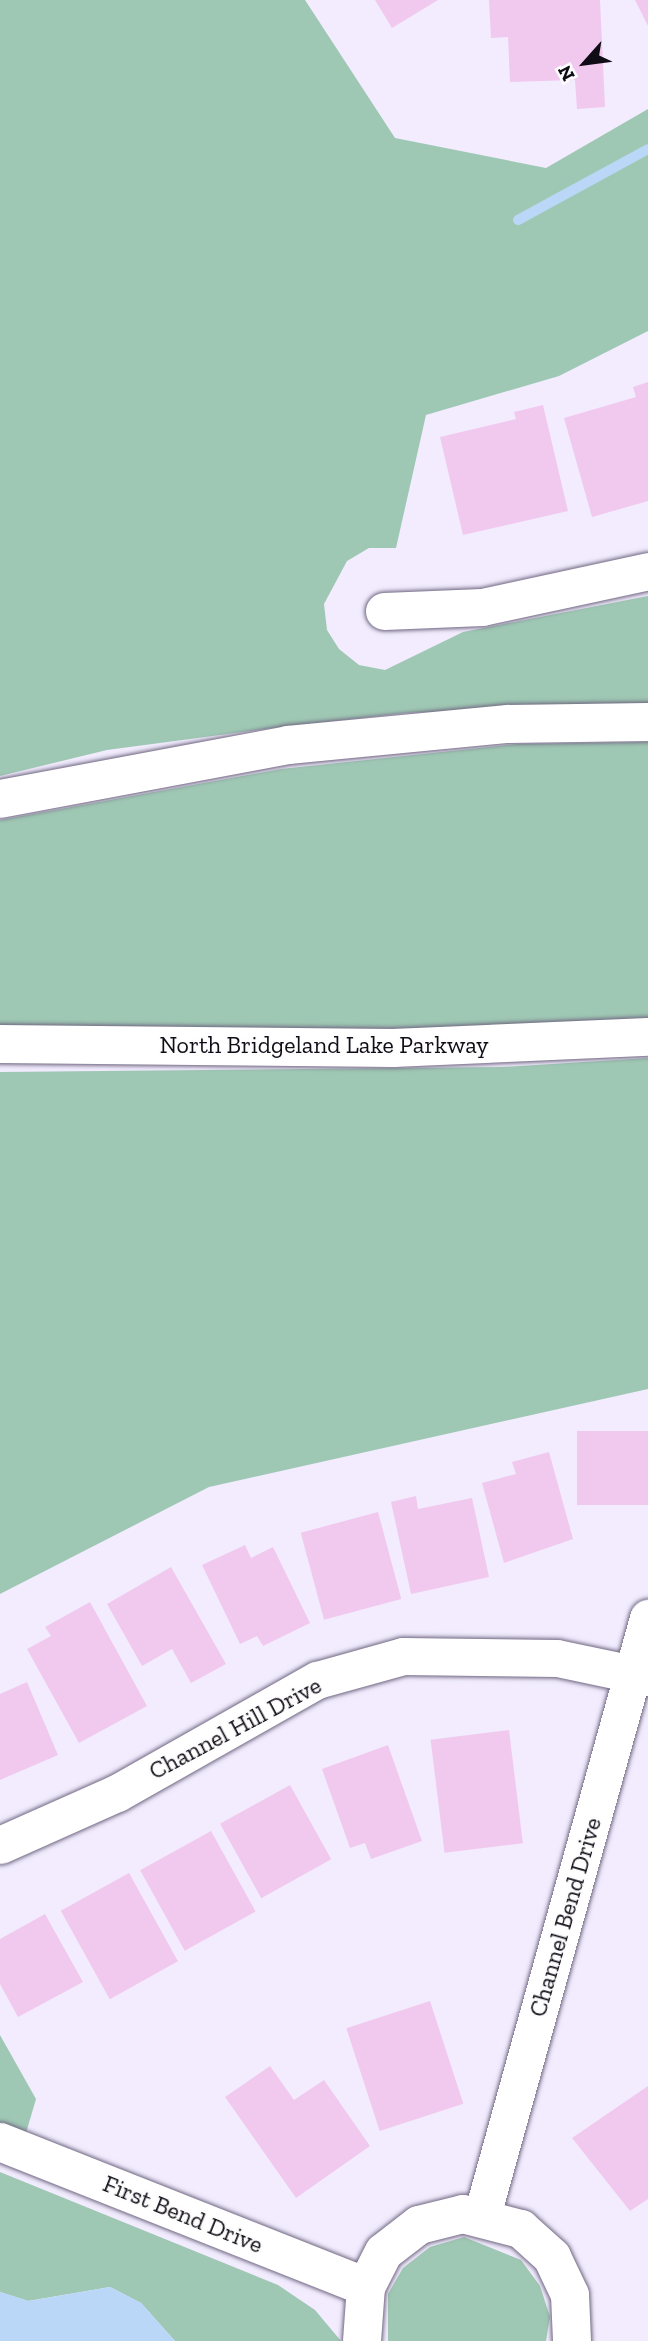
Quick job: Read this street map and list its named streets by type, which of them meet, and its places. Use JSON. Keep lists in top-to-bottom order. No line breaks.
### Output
{"streets":{"main road":["North Bridgeland Lake Parkway","First Bend Drive"],"street":["Channel Hill Drive","Channel Bend Drive"]},"crossings":[["Channel Hill Drive","Channel Bend Drive"]],"north":"bottom left"}
